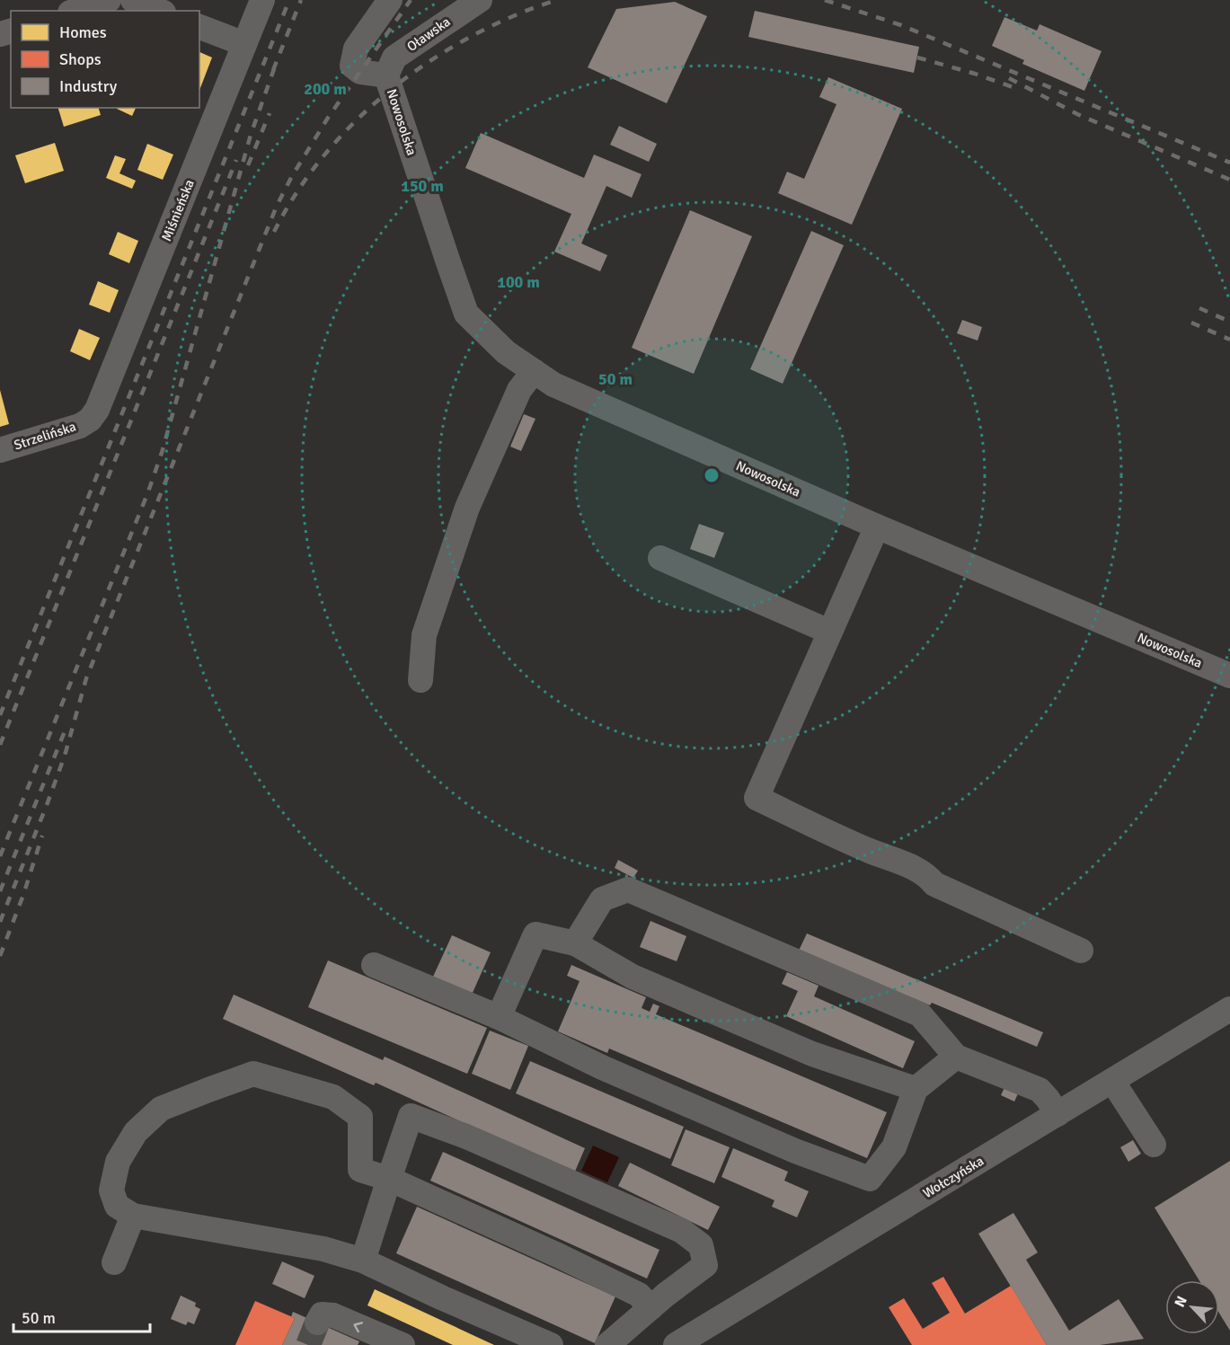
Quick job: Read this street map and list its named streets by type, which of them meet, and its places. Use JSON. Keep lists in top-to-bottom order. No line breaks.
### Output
{"streets":{"street":["Oławska","Nowosolska","Miśnieńska","Strzelińska","Wołczyńska"]},"crossings":[["Oławska","Nowosolska"],["Miśnieńska","Strzelińska"]],"legend":["Homes","Shops","Industry"],"scale_bar":"50 m","north":"top left","rings":["200 m","150 m","100 m","50 m"]}
